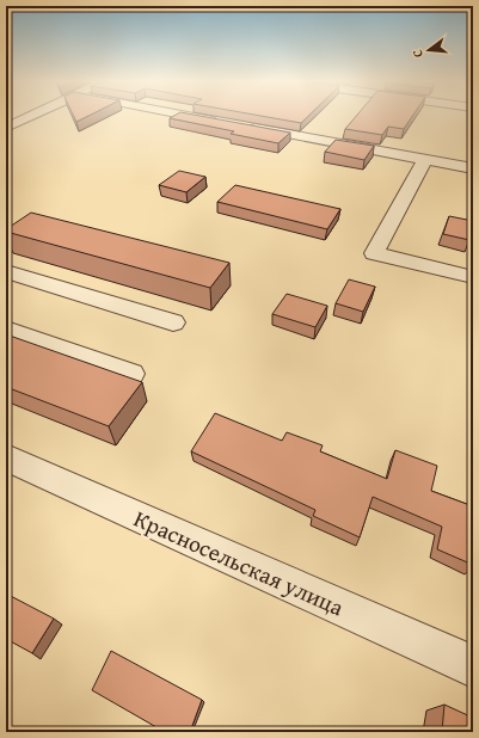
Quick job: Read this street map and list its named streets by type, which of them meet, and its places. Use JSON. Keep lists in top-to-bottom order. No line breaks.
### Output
{"streets":{"street":["Красносельская улица"]},"north":"left"}
